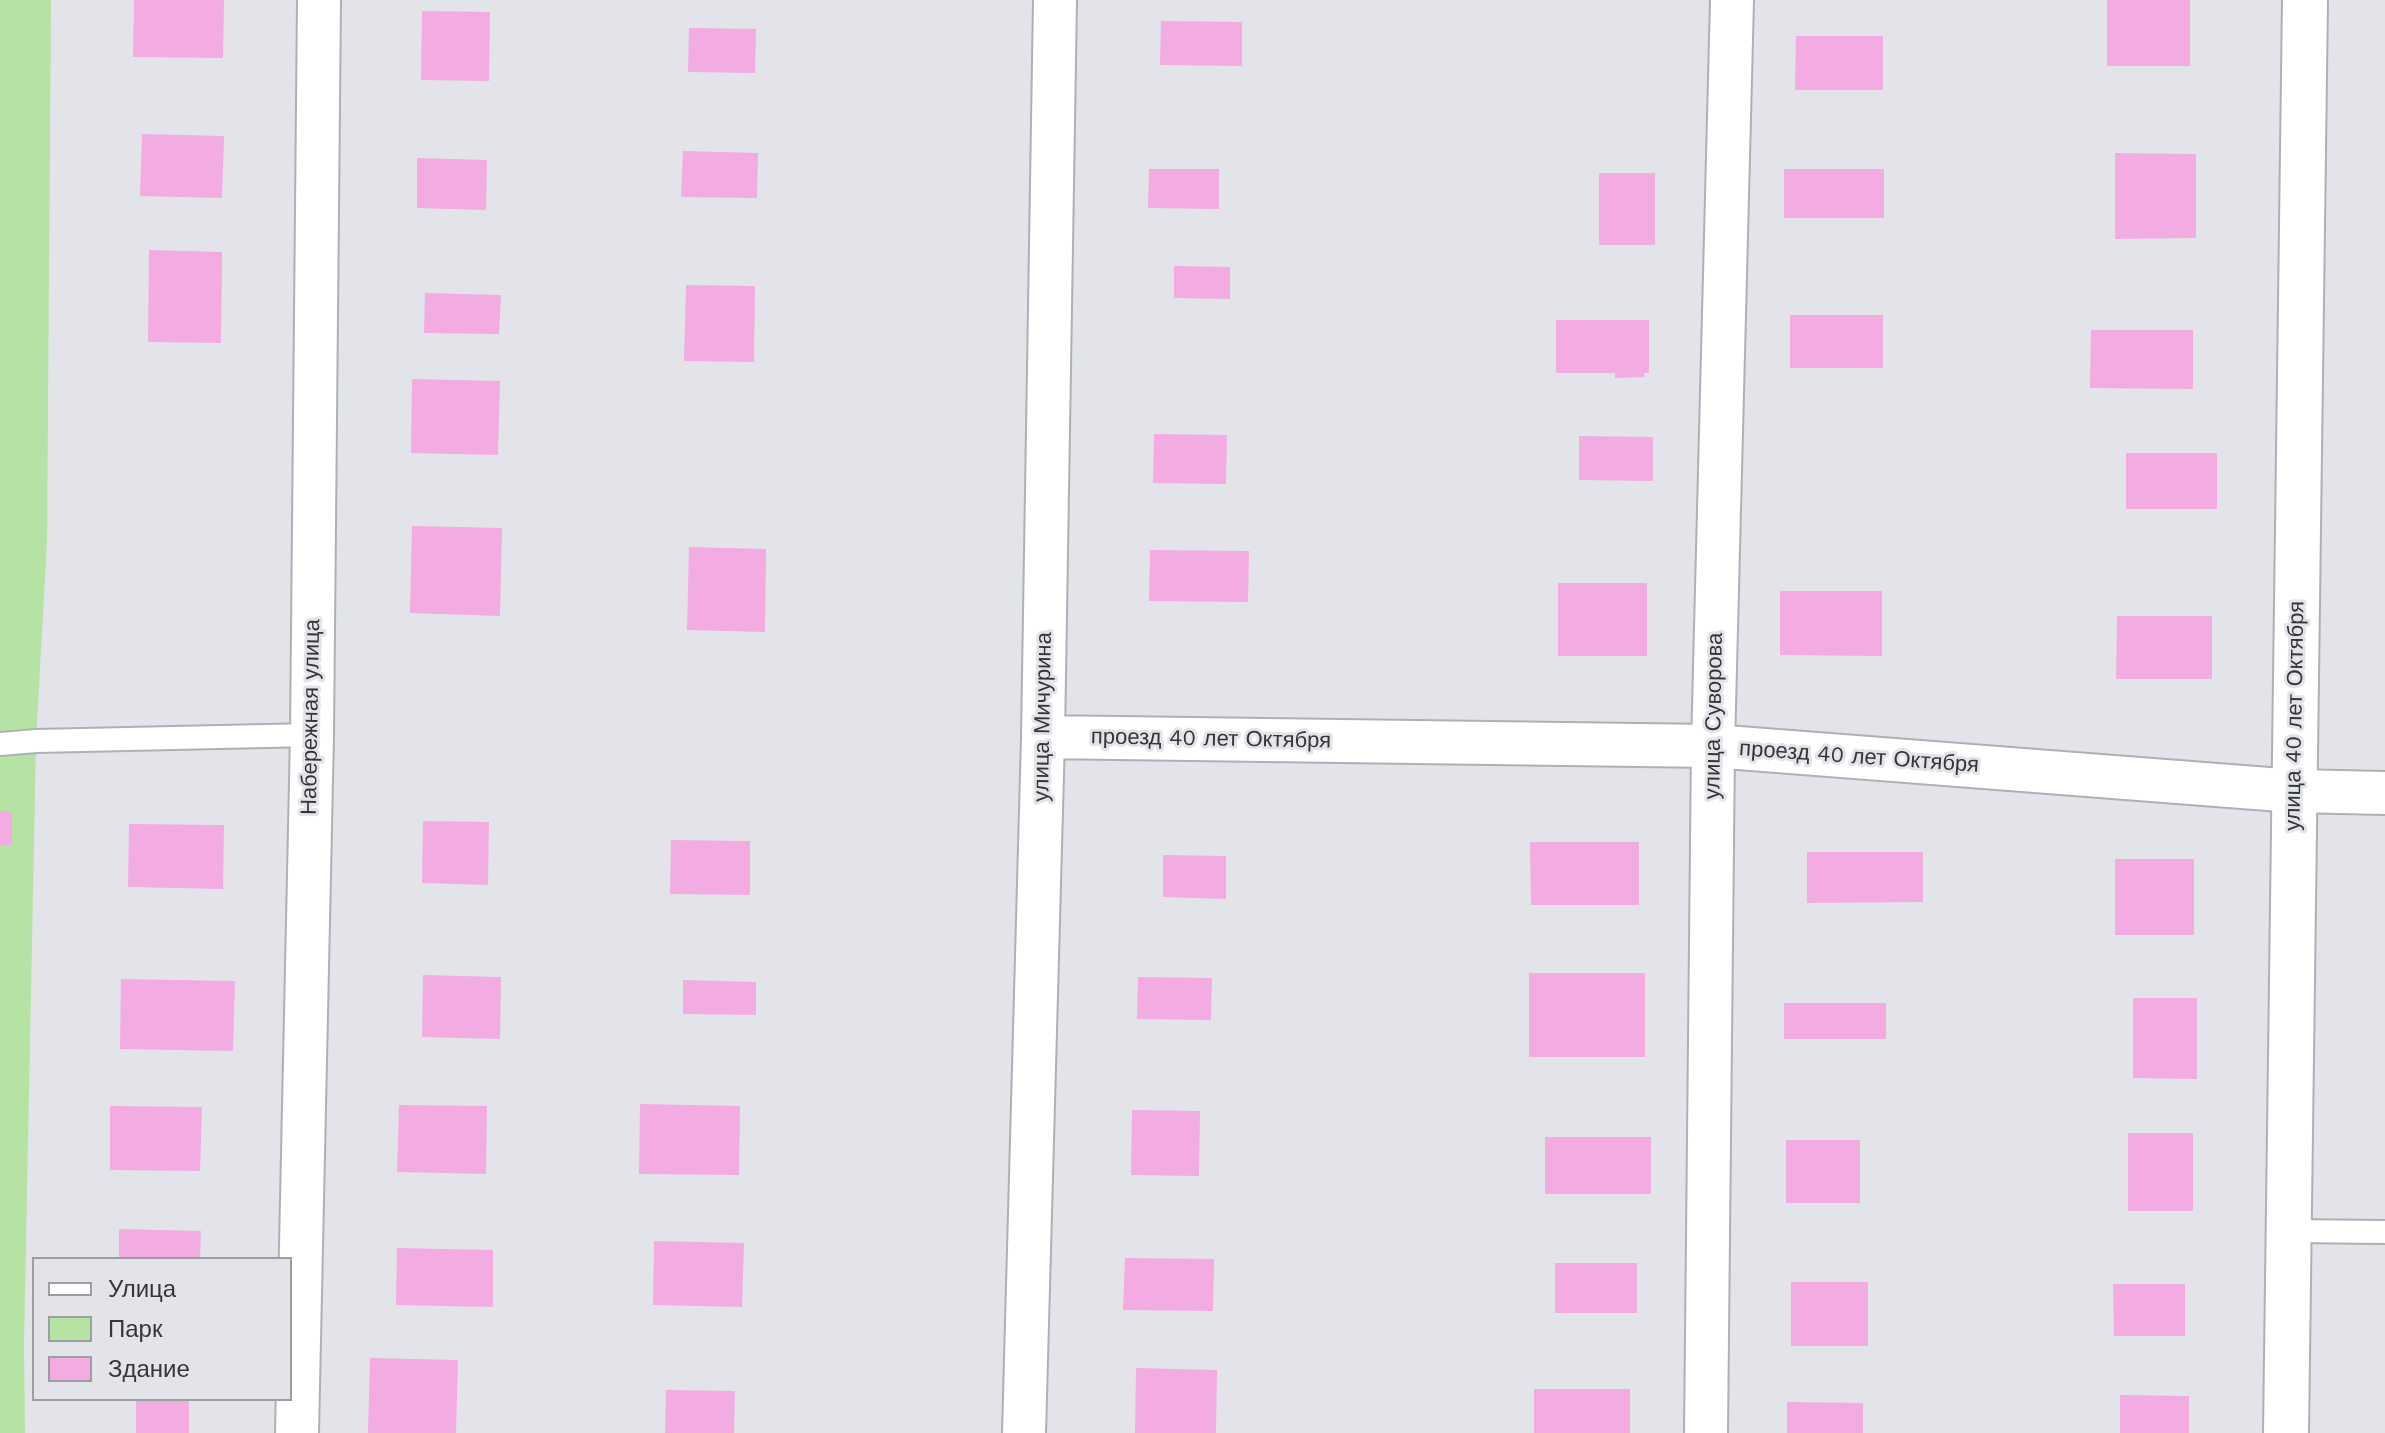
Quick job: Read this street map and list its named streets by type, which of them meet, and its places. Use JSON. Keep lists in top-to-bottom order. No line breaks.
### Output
{"streets":{"street":["улица Суворова","улица 40 лет Октября","Набережная улица","улица Мичурина","проезд 40 лет Октября"]},"crossings":[["улица Суворова","проезд 40 лет Октября"],["улица 40 лет Октября","проезд 40 лет Октября"],["улица Мичурина","проезд 40 лет Октября"]],"legend":["Улица","Парк","Здание"]}
